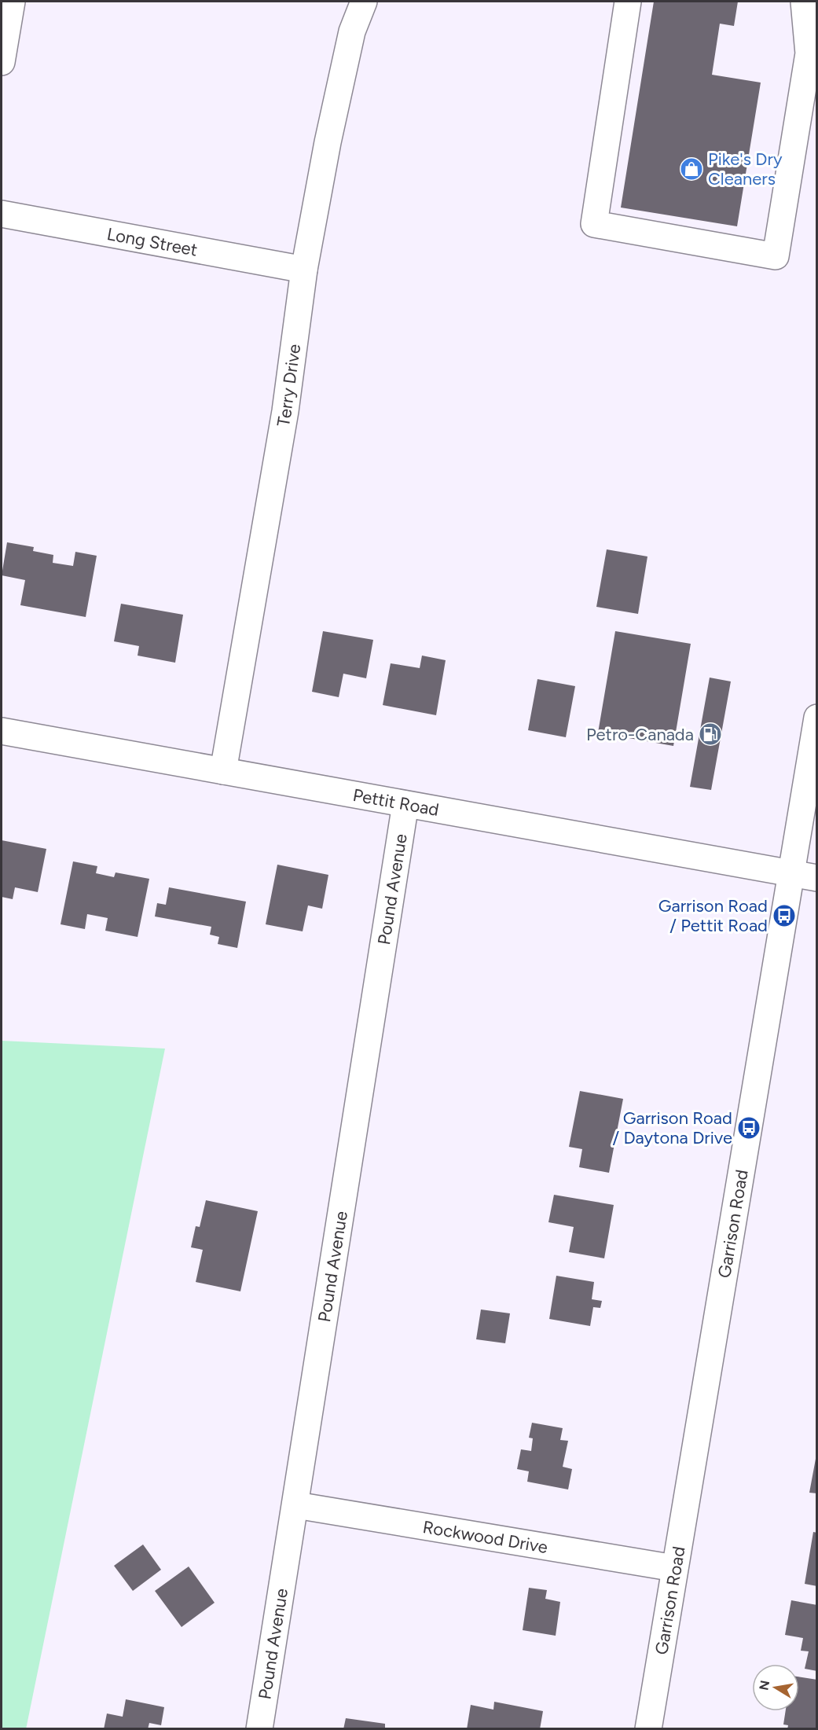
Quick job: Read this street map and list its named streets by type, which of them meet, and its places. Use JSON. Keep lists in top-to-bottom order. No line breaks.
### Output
{"streets":{"street":["Long Street","Terry Drive","Pettit Road","Pound Avenue","Garrison Road","Rockwood Drive"]},"crossings":[["Long Street","Terry Drive"],["Terry Drive","Pettit Road"],["Pettit Road","Pound Avenue"],["Pettit Road","Garrison Road"],["Pound Avenue","Rockwood Drive"],["Garrison Road","Rockwood Drive"]],"places":{"shop":["Pike's Dry Cleaners"],"fuel station":["Petro-Canada"],"bus stop":["Garrison Road / Pettit Road","Garrison Road / Daytona Drive"]},"north":"left"}
